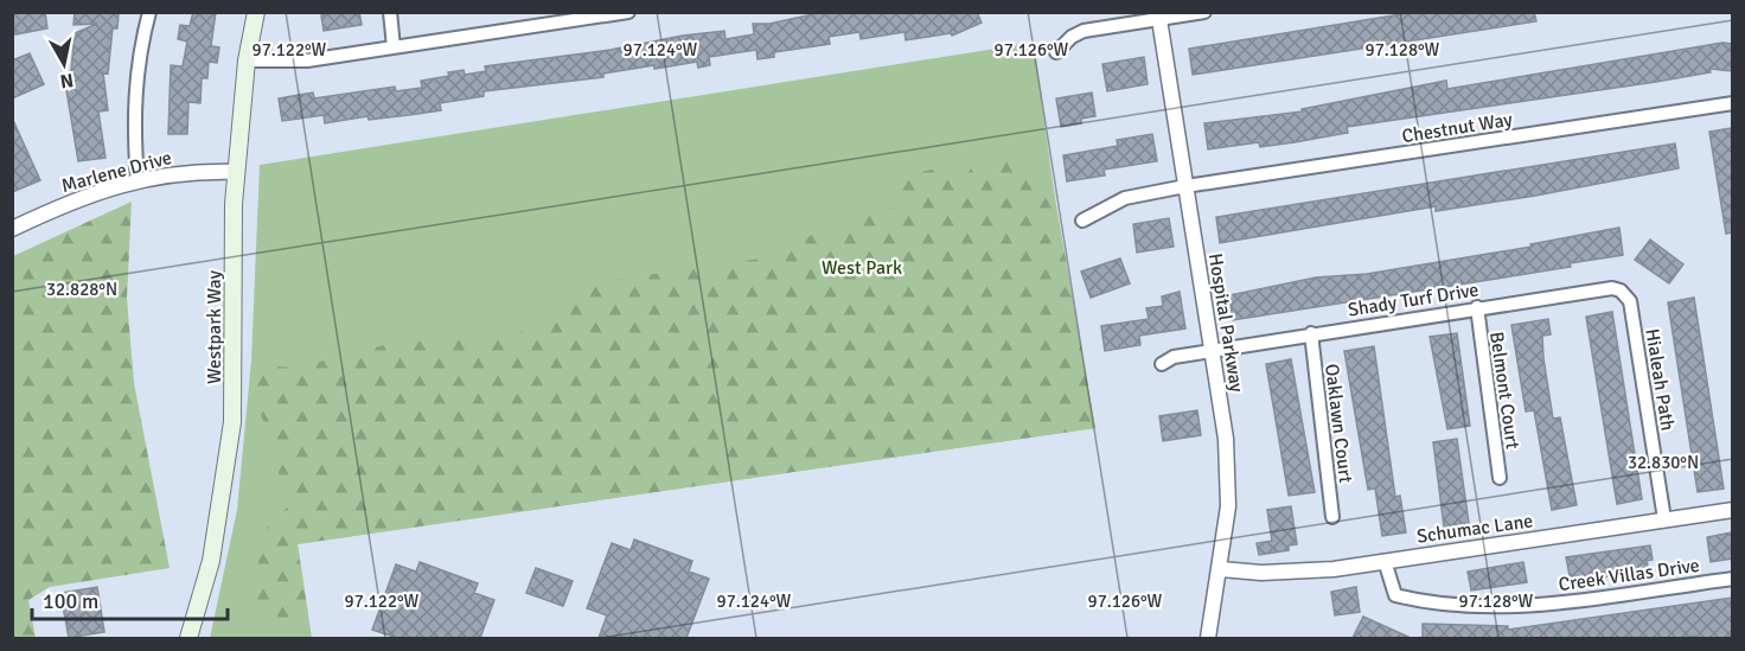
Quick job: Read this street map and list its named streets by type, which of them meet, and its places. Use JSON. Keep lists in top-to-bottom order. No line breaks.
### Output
{"streets":{"main road":["Westpark Way"],"street":["Chestnut Way","Marlene Drive","Shady Turf Drive","Hospital Parkway","Hialeah Path","Belmont Court","Oaklawn Court","Schumac Lane","Creek Villas Drive"]},"crossings":[["Chestnut Way","Hospital Parkway"],["Marlene Drive","Westpark Way"],["Shady Turf Drive","Hospital Parkway"],["Shady Turf Drive","Hialeah Path"],["Shady Turf Drive","Belmont Court"],["Shady Turf Drive","Oaklawn Court"],["Hospital Parkway","Schumac Lane"],["Hialeah Path","Schumac Lane"],["Schumac Lane","Creek Villas Drive"]],"parks":["West Park"],"scale_bar":"100 m","north":"bottom","coordinates":["97.122°W","97.124°W","97.126°W","97.128°W","32.828°N","32.830°N"]}
